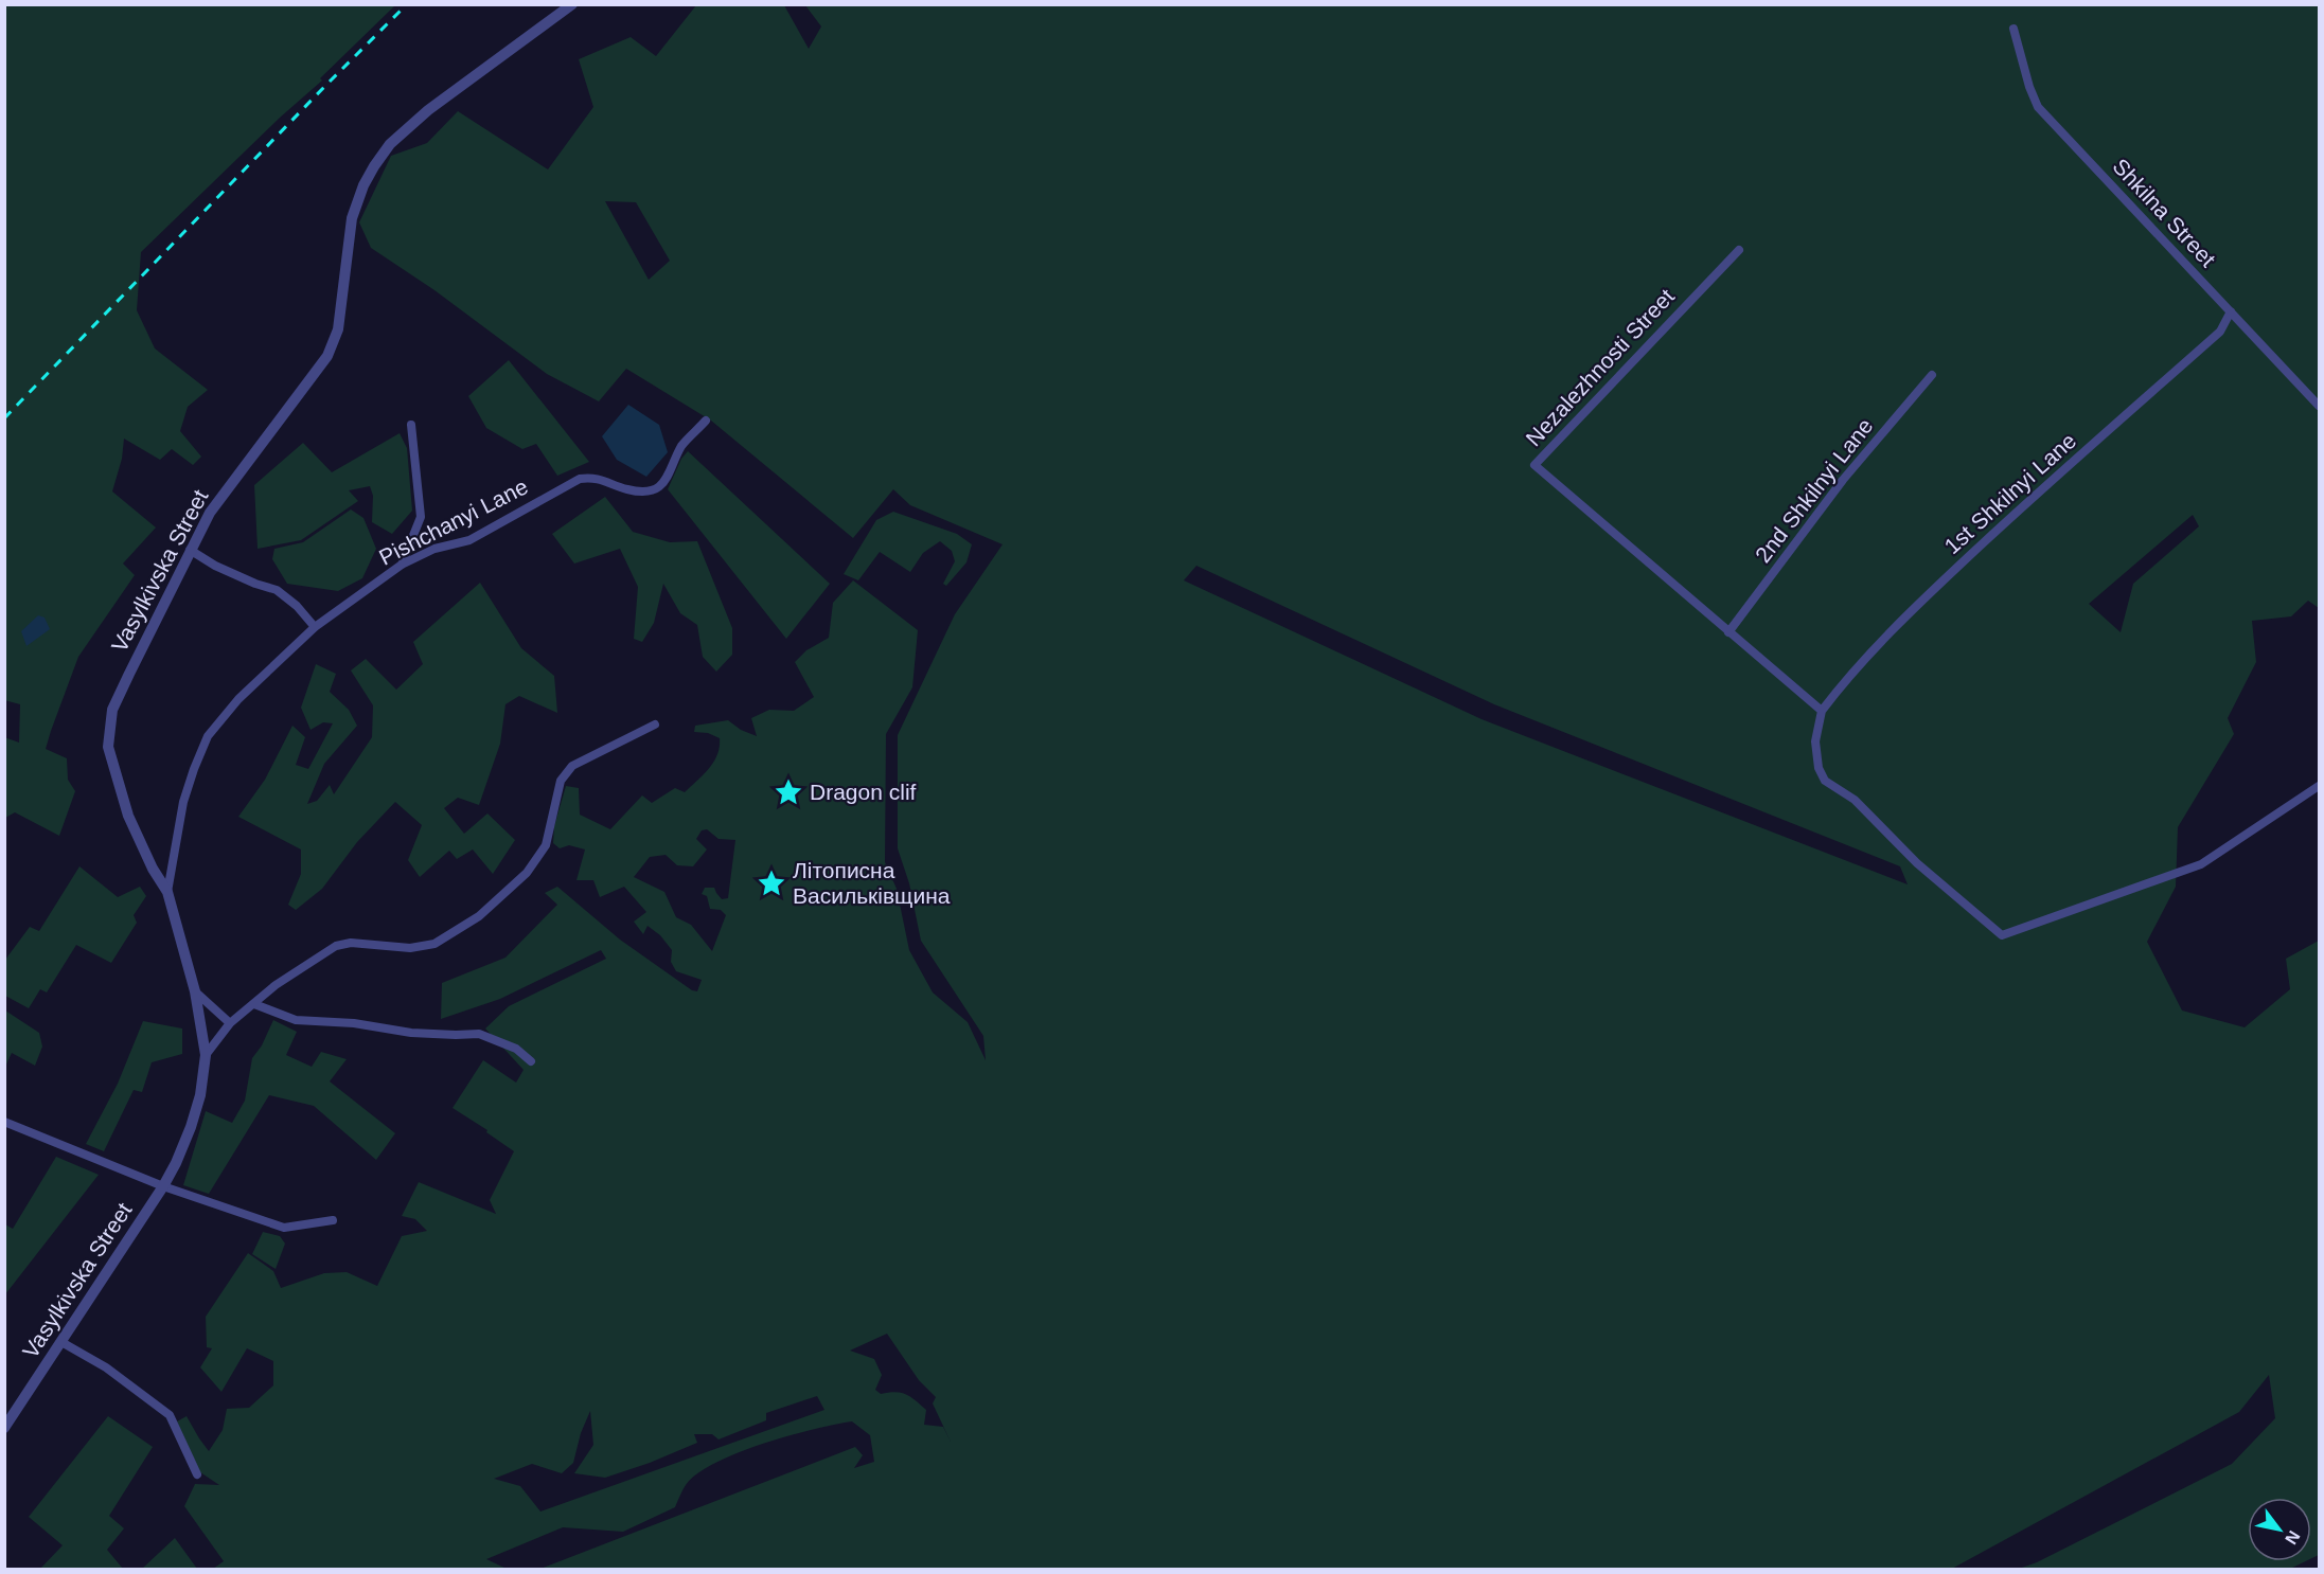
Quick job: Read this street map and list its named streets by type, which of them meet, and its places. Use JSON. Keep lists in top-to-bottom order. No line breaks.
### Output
{"streets":{"street":["Shkilna Street","Nezalezhnosti Street","2nd Shkilnyi Lane","1st Shkilnyi Lane","Pishchanyi Lane","Vasylkivska Street"]},"crossings":[["Shkilna Street","1st Shkilnyi Lane"],["Nezalezhnosti Street","2nd Shkilnyi Lane"],["Pishchanyi Lane","Vasylkivska Street"]],"places":{"place":["Dragon clif","Літописна Васильківщина"]},"north":"bottom right"}
